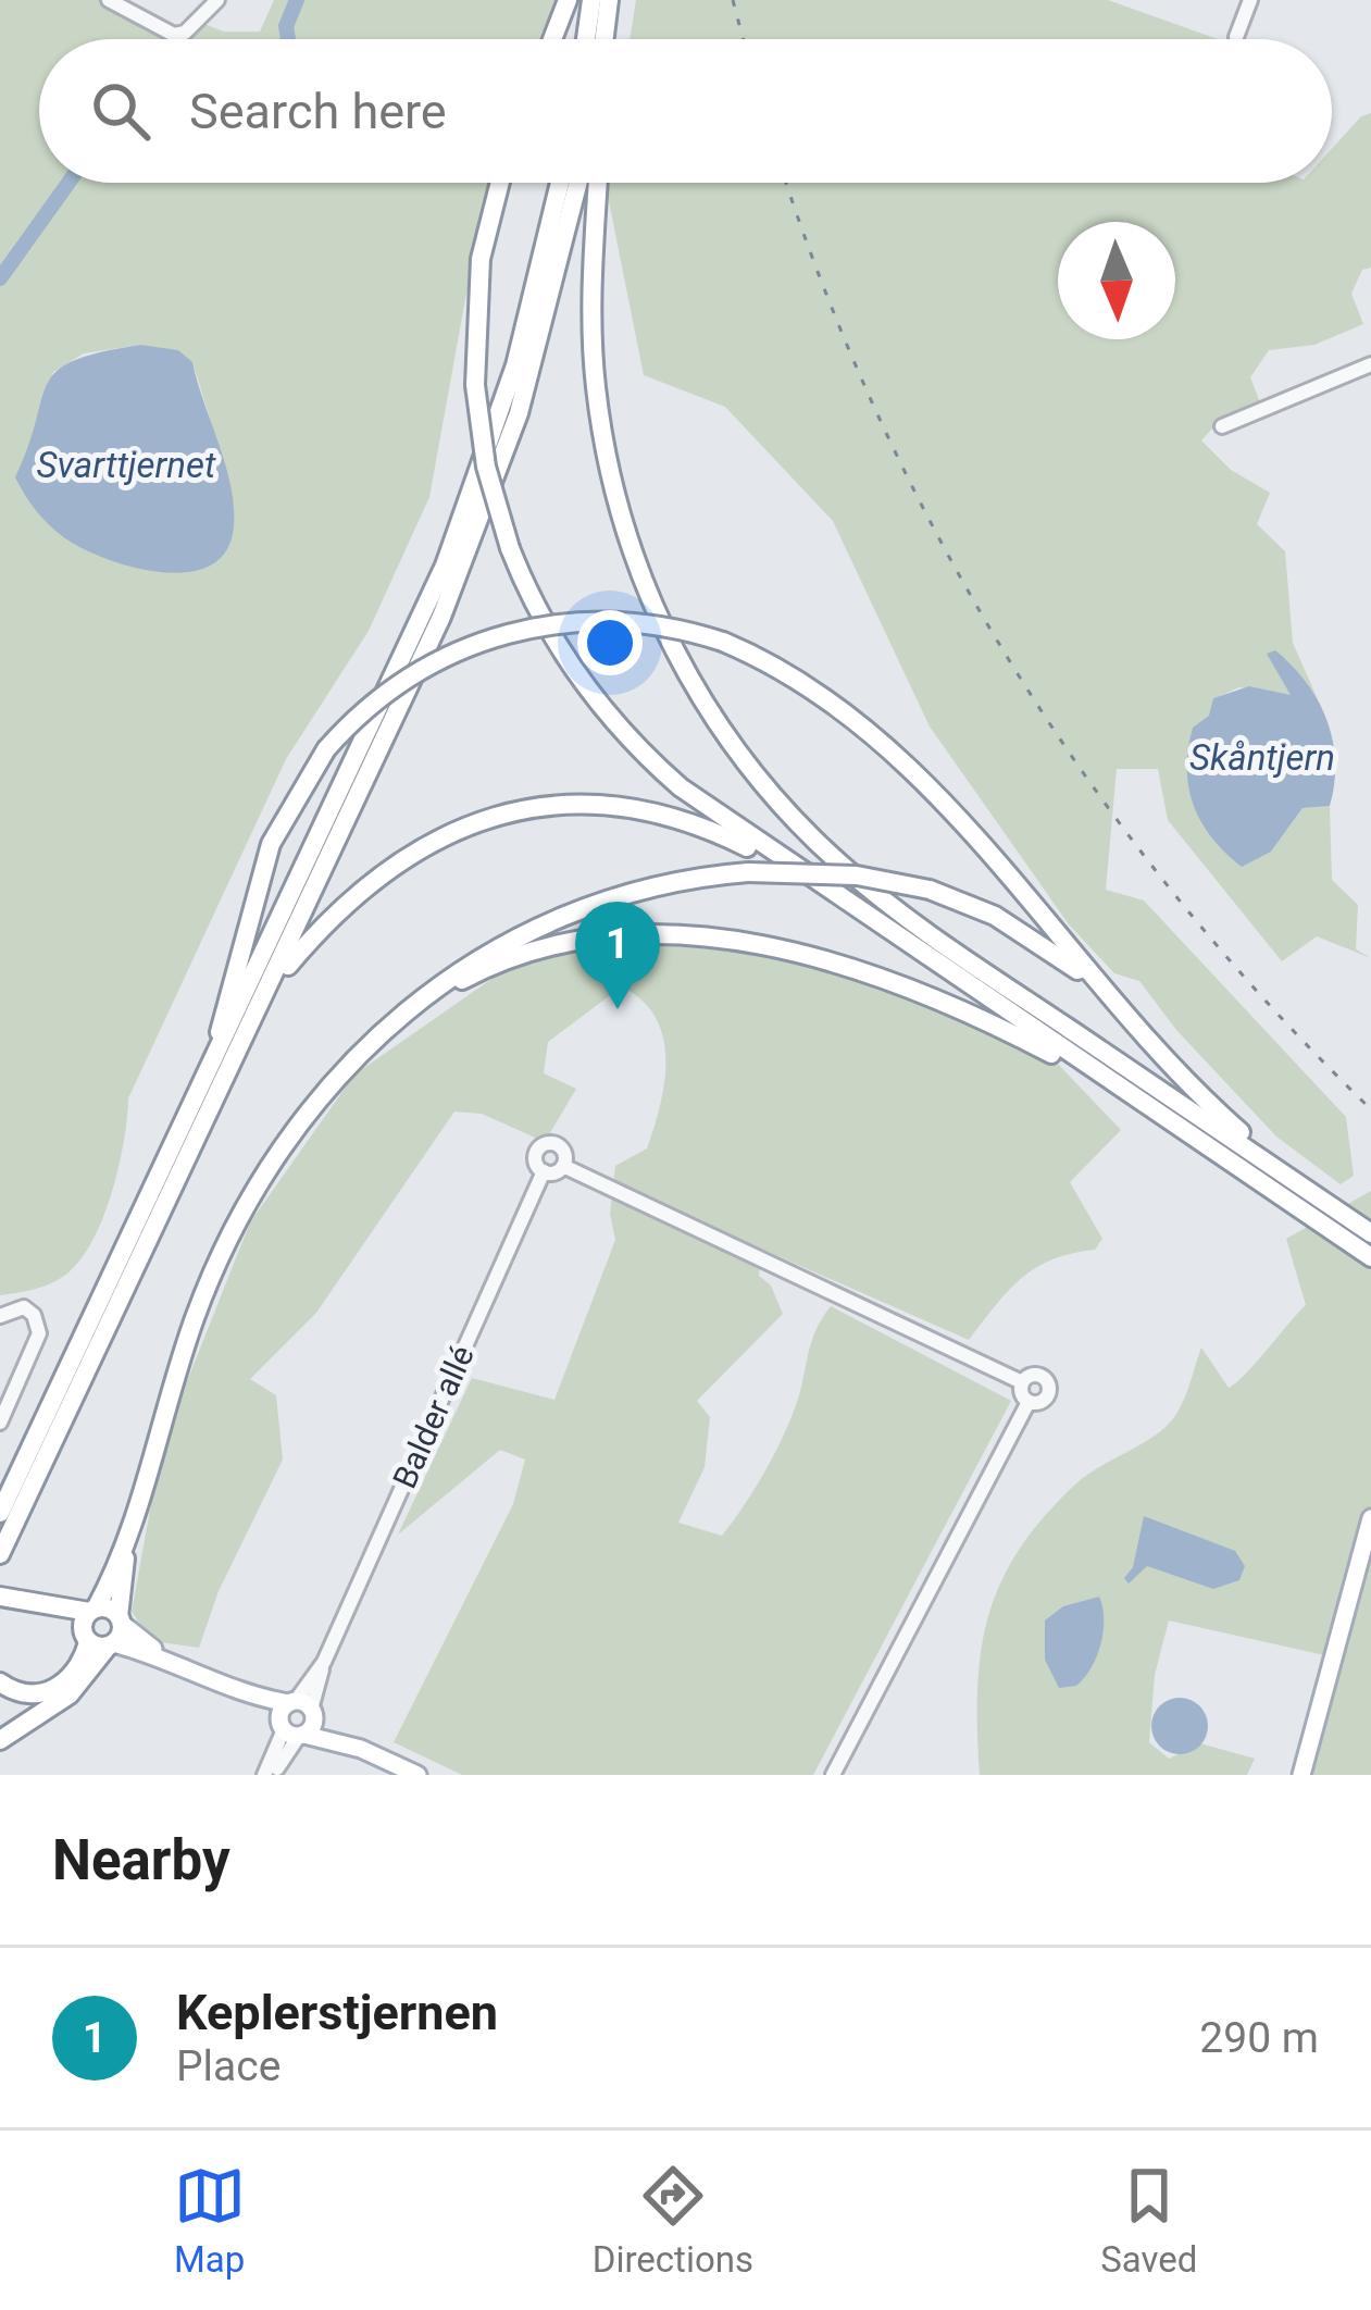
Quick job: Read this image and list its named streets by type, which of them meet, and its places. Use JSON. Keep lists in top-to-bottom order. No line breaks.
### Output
{"streets":{"street":["Balder allé"]},"water":["Svarttjernet","Skåntjern"],"north":"bottom","page":{"search":"Search here","pins":"1","heading":"Nearby","list":[{"mark":"1","name":"Keplerstjernen","note":"Place","value":"290 m"}],"nav":["Map","Directions","Saved"]}}
